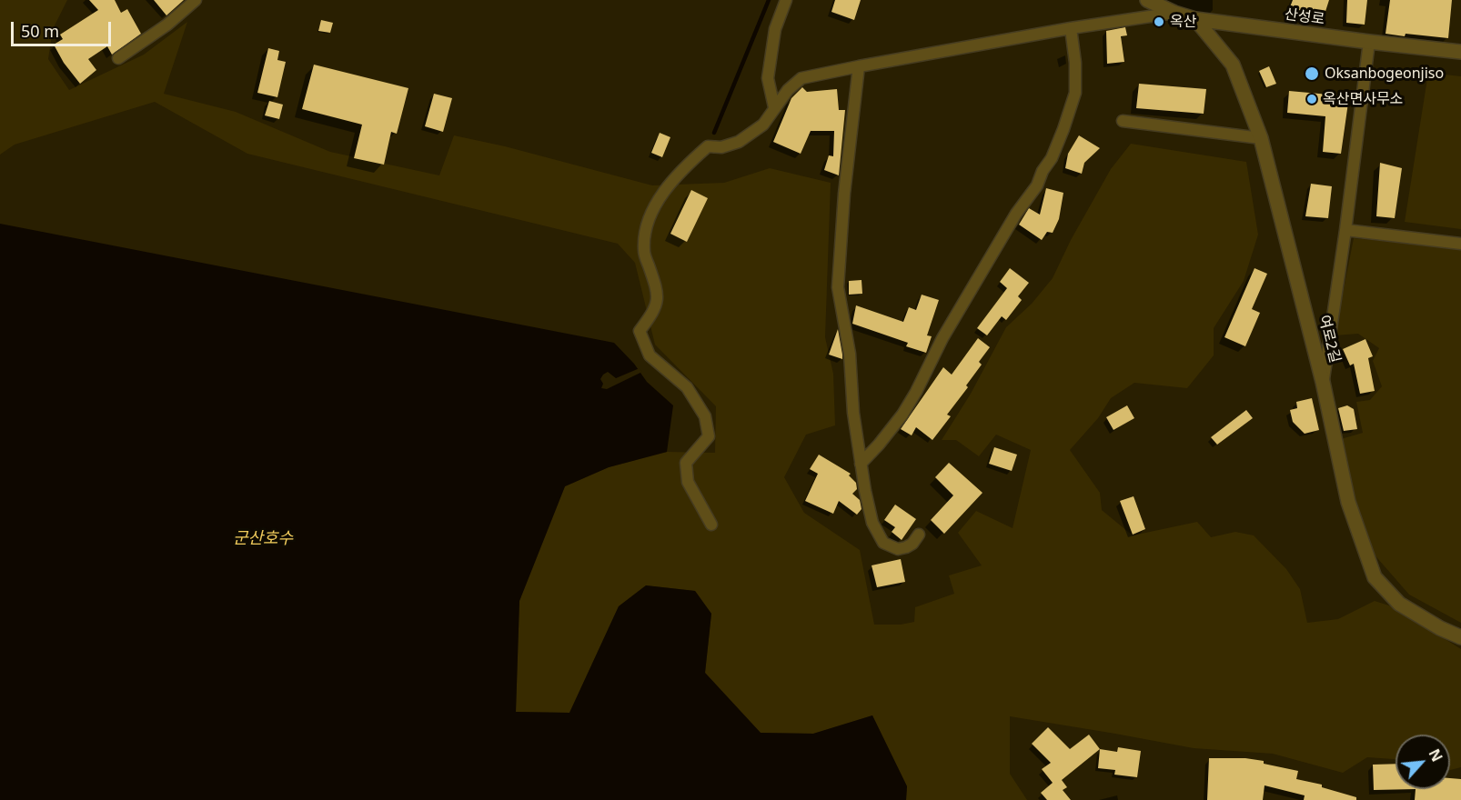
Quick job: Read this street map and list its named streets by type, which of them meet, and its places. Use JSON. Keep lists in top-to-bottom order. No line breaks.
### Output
{"streets":{"street":["산성로","여로2길"]},"crossings":[["산성로","여로2길"]],"water":["군산호수"],"places":["옥산","Oksanbogeonjiso","옥산면사무소"],"scale_bar":"50 m","north":"top right"}
